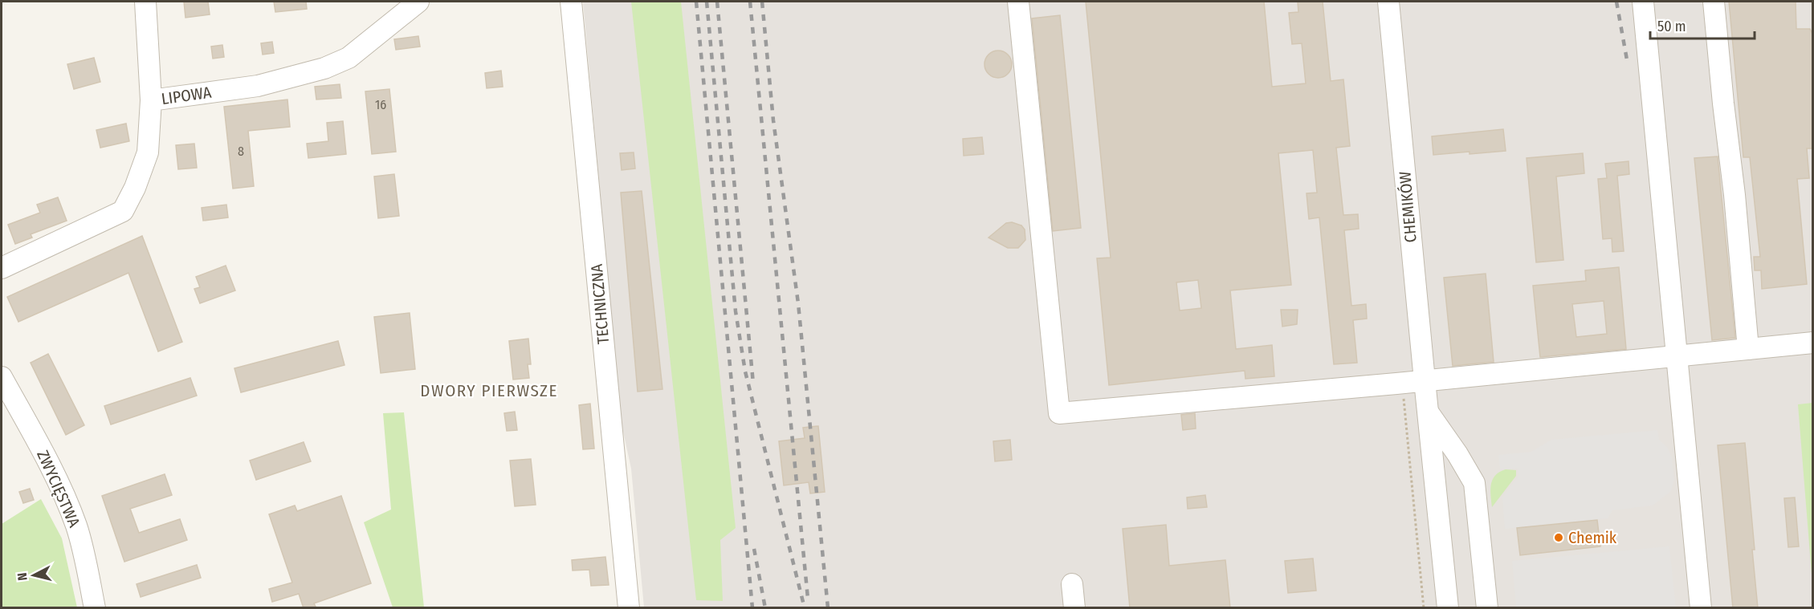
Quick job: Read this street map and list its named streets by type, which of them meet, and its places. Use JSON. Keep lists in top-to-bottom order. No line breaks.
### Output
{"streets":{"street":["LIPOWA","CHEMIKÓW","TECHNICZNA","ZWYCIĘSTWA"]},"districts":["DWORY PIERWSZE"],"places":["Chemik"],"house_numbers":["16","8"],"scale_bar":"50 m","north":"left"}
